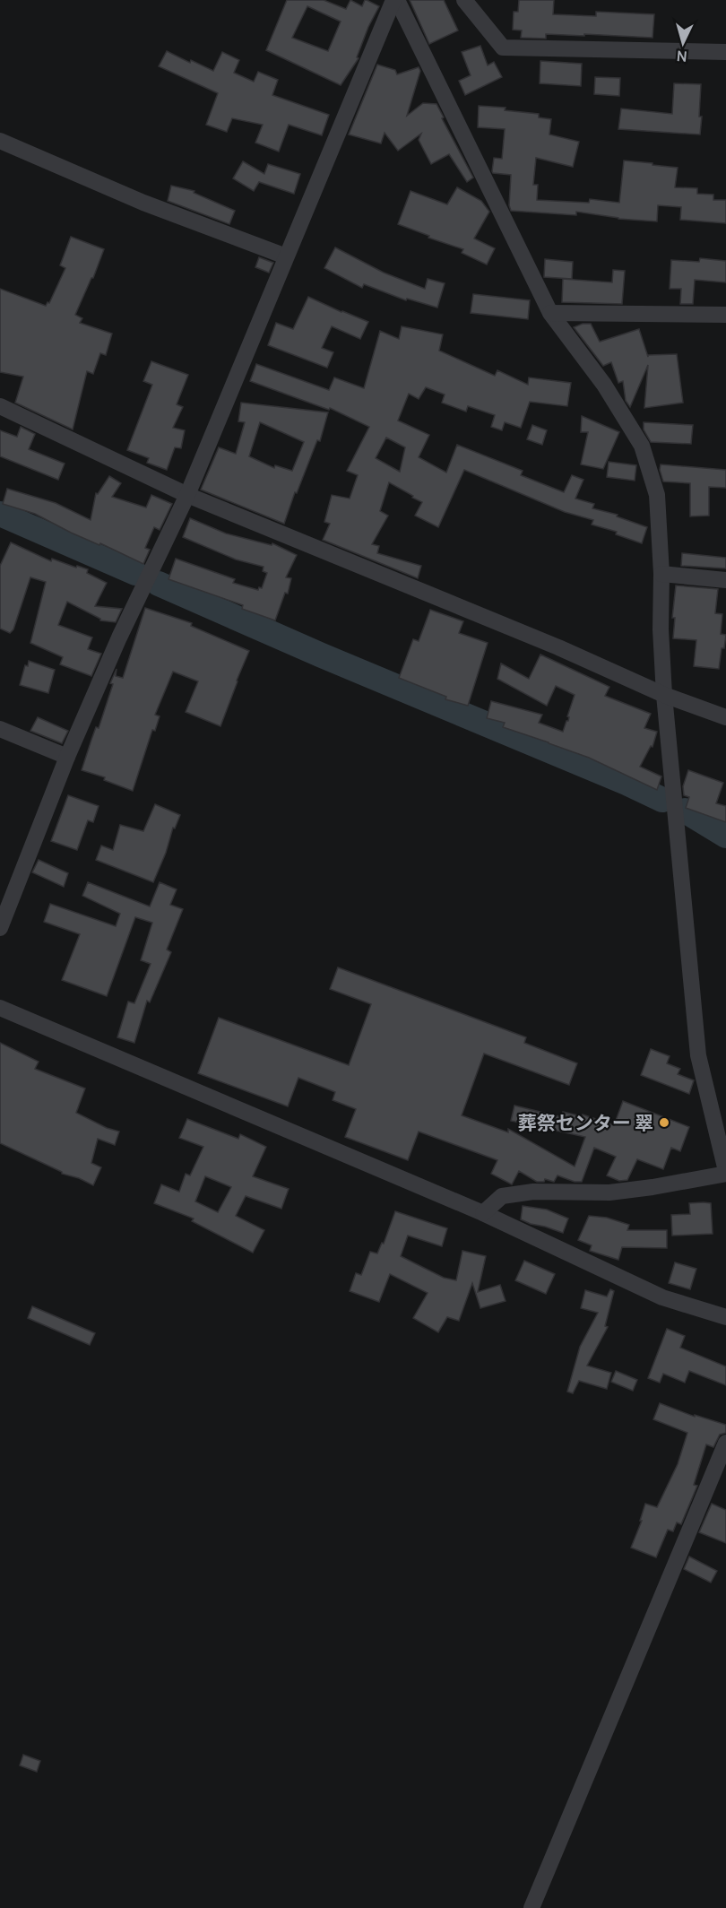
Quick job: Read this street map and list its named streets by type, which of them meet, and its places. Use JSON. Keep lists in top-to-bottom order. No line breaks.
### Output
{"places":["葬祭センター 翠"],"north":"bottom"}
